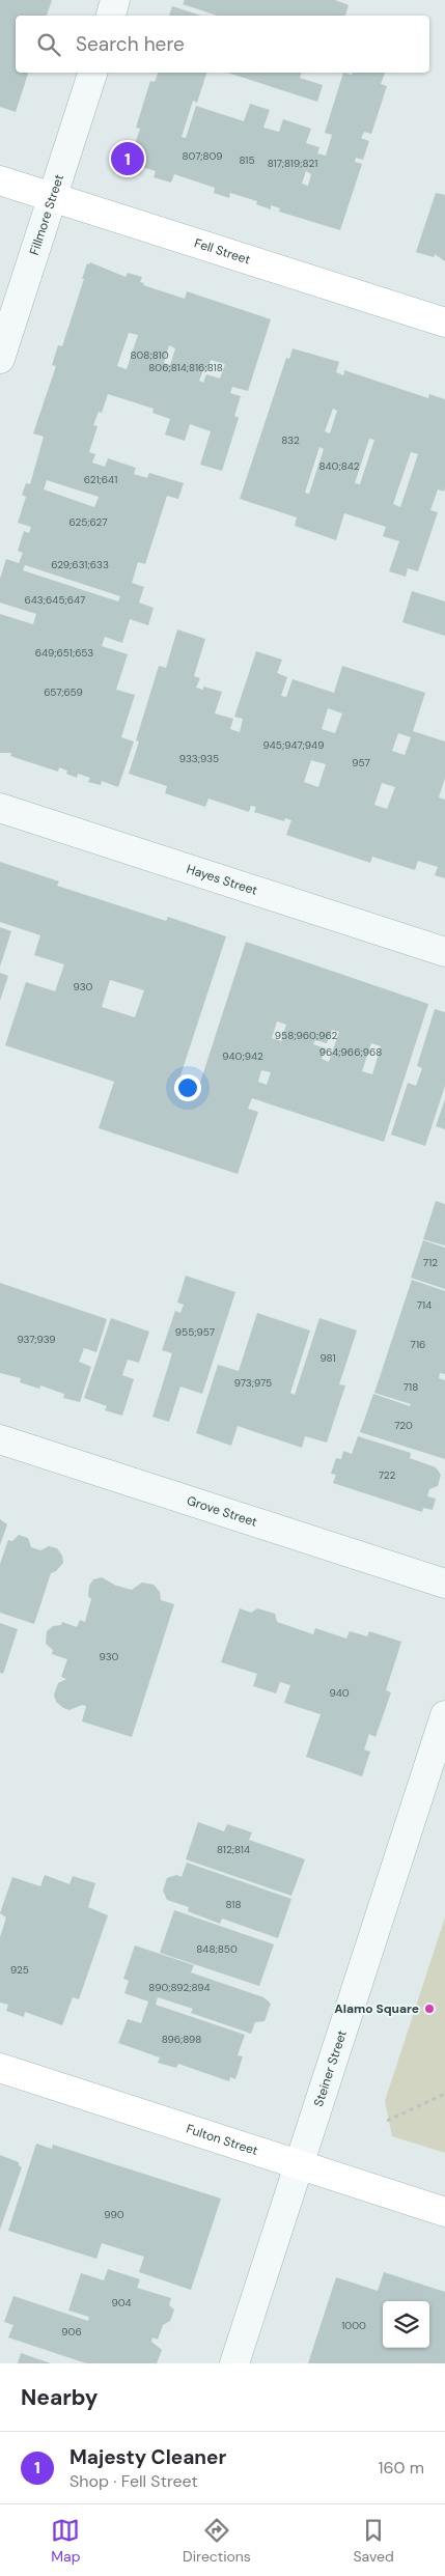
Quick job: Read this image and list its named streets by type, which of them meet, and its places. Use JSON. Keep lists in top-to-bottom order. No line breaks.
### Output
{"streets":{"main road":["Fell Street","Fulton Street"],"street":["Fillmore Street","Hayes Street","Grove Street","Steiner Street"]},"crossings":[["Fillmore Street","Fell Street"],["Steiner Street","Fulton Street"]],"places":["Alamo Square"],"house_numbers":["807;809","815","817;819;821","808;810","806;814;816;818","832","840;842","621;641","625;627","629;631;633","643;645;647","649;651;653","657;659","945;947;949","933;935","957","930","958;960;962","964;966;968","940;942","712","714","955;957","937;939","716","981","973;975","718","720","722","930","940","812;814","818","848;850","925","890;892;894","896;898","990","904","1000","906"],"page":{"search":"Search here","pins":"1","heading":"Nearby","list":[{"mark":"1","name":"Majesty Cleaner","note":"Shop · Fell Street","value":"160 m"}],"nav":["Map","Directions","Saved"]}}
